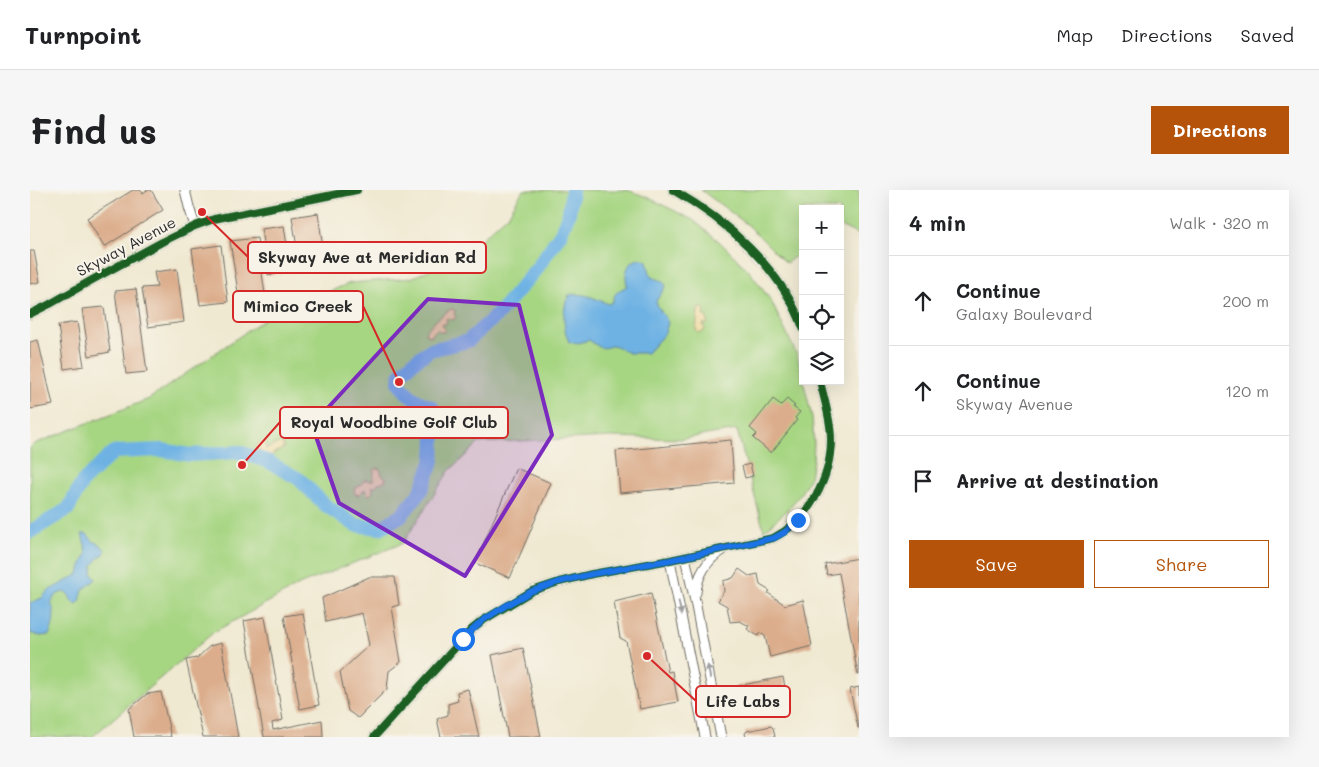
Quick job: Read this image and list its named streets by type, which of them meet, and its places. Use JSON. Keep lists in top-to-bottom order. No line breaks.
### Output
{"streets":{"street":["Skyway Avenue"]},"places":["Skyway Ave at Meridian Rd","Mimico Creek","Royal Woodbine Golf Club","Life Labs"],"page":{"header":"Turnpoint","nav":["Map","Directions","Saved"],"buttons":["Directions",["Save","Share"]],"title":"Find us","heading":["4 min","Walk · 320 m"],"map_buttons":["+","−"],"list":[["Continue","Galaxy Boulevard","200 m"],["Continue","Skyway Avenue","120 m"],"Arrive at destination"]}}
